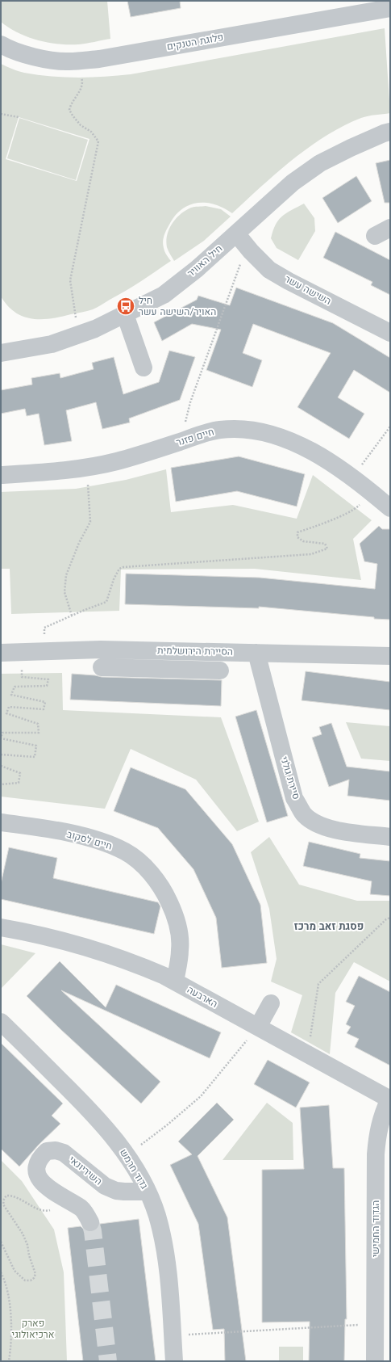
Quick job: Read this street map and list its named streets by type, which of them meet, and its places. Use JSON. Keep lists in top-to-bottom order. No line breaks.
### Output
{"streets":{"street":["פלוגת הטנקים","חיל האוויר","השישה עשר","חיים פזנר","הסיירת הירושלמית","סיירת גולני","חיים לסקוב","הארבעה","גדוד חרמש","השיריונאי","הגדוד החמישי"]},"crossings":[["חיל האוויר","השישה עשר"],["הסיירת הירושלמית","סיירת גולני"],["חיים לסקוב","הארבעה"],["הארבעה","הגדוד החמישי"],["גדוד חרמש","השיריונאי"]],"districts":["פסגת זאב מרכז"],"parks":["פארק ארכיאולוגי"],"places":{"bus stop":["חיל האויר/השישה עשר"]}}
